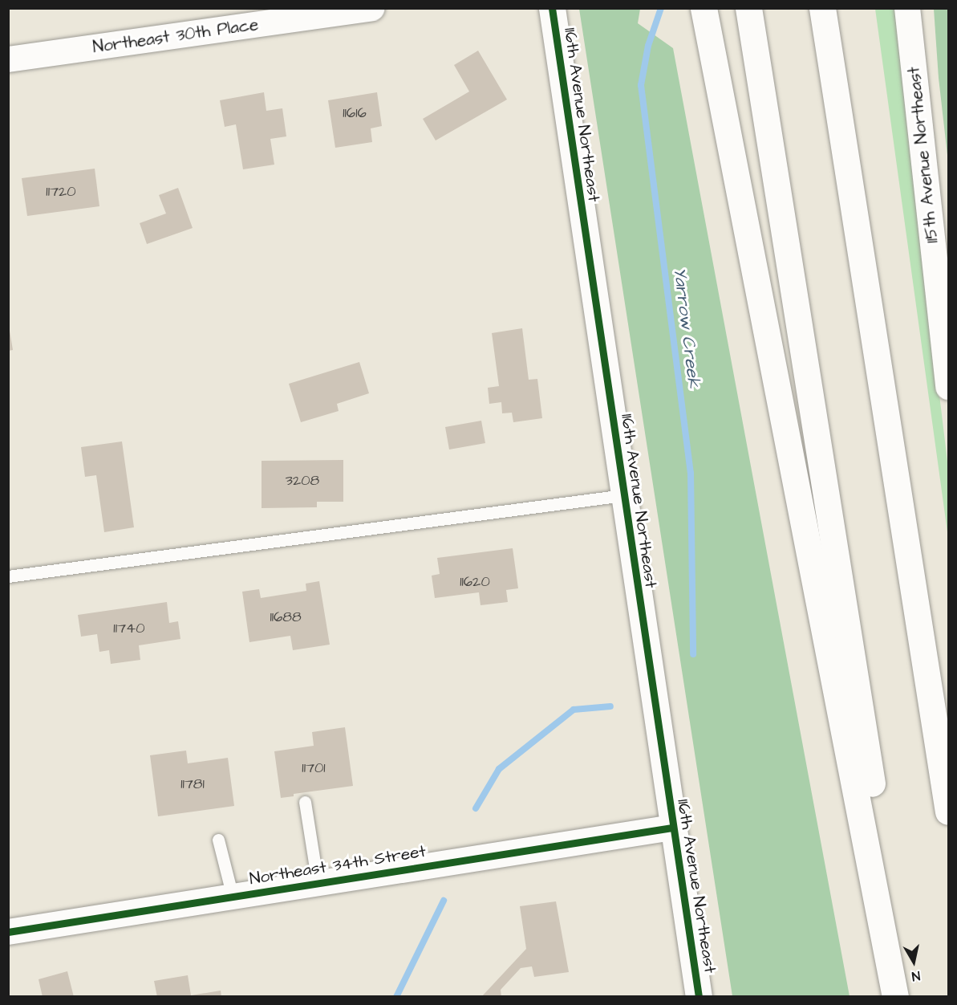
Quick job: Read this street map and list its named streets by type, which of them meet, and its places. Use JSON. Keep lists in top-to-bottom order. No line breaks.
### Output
{"streets":{"main road":["116th Avenue Northeast"],"street":["Northeast 30th Place","115th Avenue Northeast","Northeast 34th Street"]},"crossings":[["116th Avenue Northeast","Northeast 34th Street"]],"water":["Yarrow Creek"],"house_numbers":["11616","11720","3208","11620","11688","11740","11701","11781"],"north":"bottom"}
